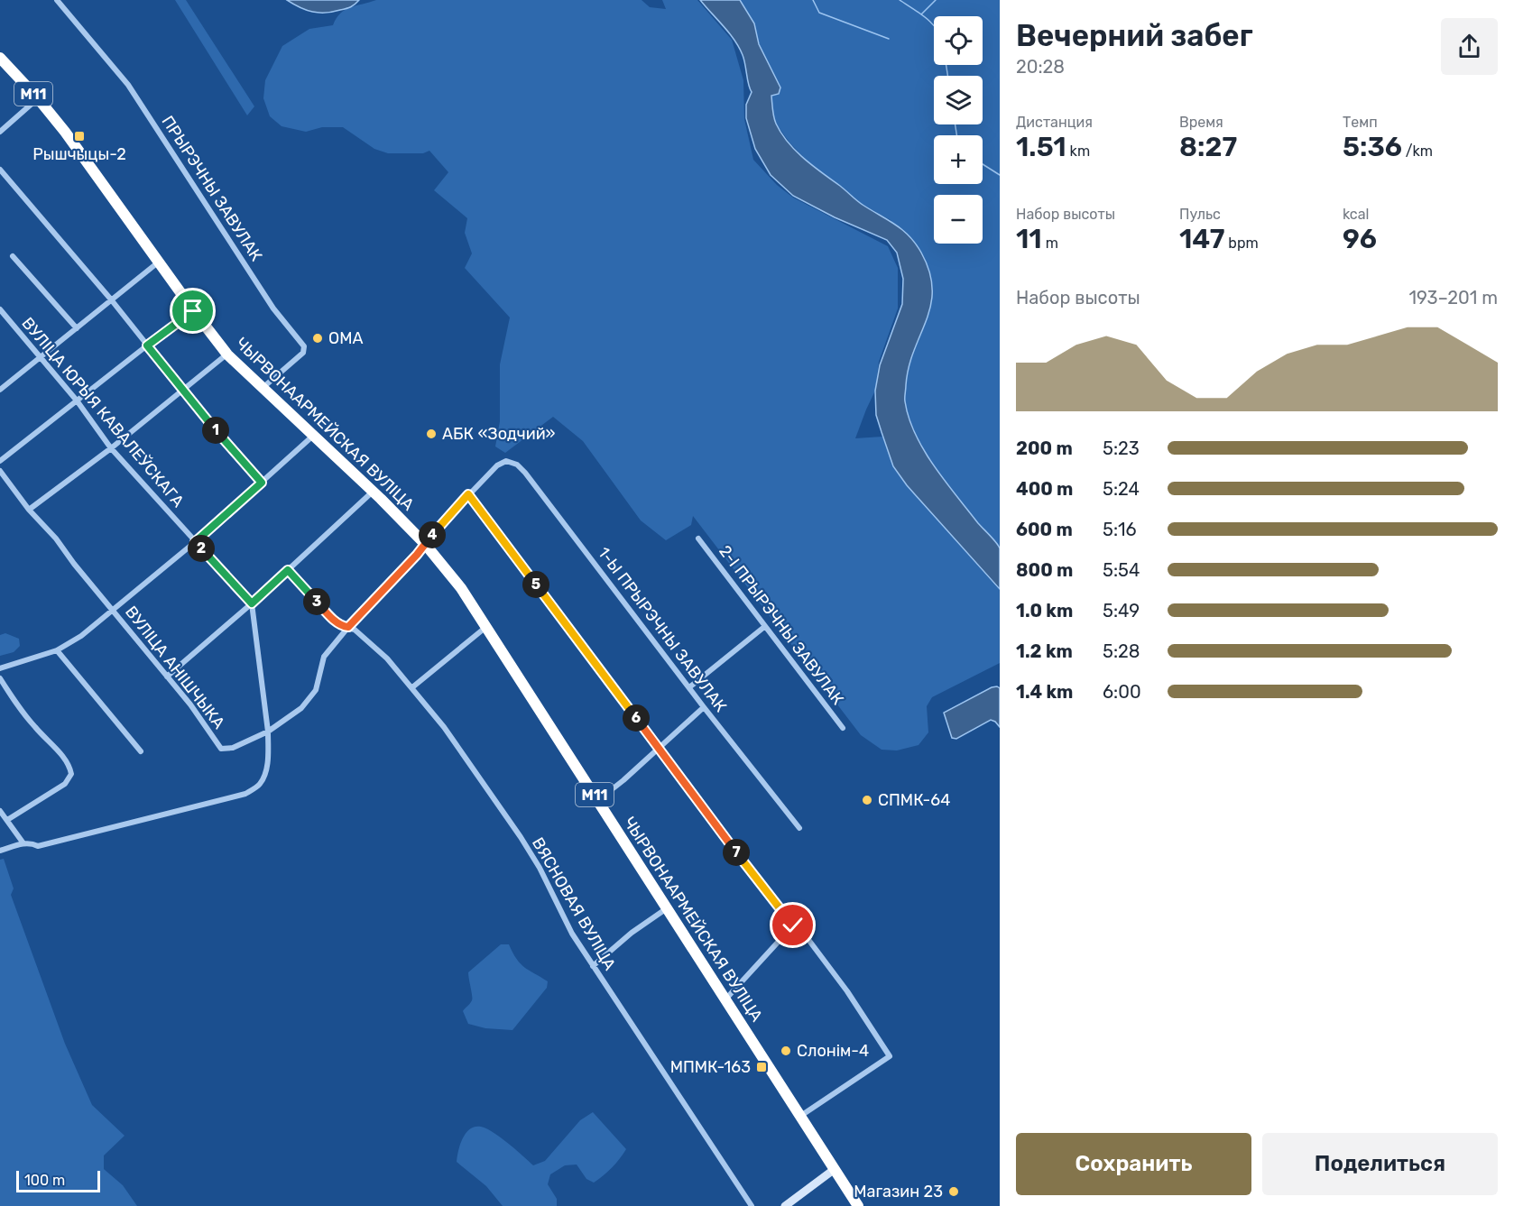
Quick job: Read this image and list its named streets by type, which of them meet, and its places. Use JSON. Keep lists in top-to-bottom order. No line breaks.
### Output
{"streets":{"highway":["М11","ЧЫРВОНААРМЕЙСКАЯ ВУЛІЦА"],"street":["ПРЫРЭЧНЫ ЗАВУЛАК","ВУЛІЦА ЮРЫЯ КАВАЛЕЎСКАГА","2-І ПРЫРЭЧНЫ ЗАВУЛАК","1-Ы ПРЫРЭЧНЫ ЗАВУЛАК","ВУЛІЦА АНІШЧЫКА","ВЯСНОВАЯ ВУЛІЦА"]},"crossings":[["ПРЫРЭЧНЫ ЗАВУЛАК","ЧЫРВОНААРМЕЙСКАЯ ВУЛІЦА"],["ЧЫРВОНААРМЕЙСКАЯ ВУЛІЦА","ВУЛІЦА АНІШЧЫКА"],["1-Ы ПРЫРЭЧНЫ ЗАВУЛАК","ВУЛІЦА АНІШЧЫКА"],["ВУЛІЦА АНІШЧЫКА","ВЯСНОВАЯ ВУЛІЦА"]],"places":{"transit":["Рышчыцы-2","МПМК-163"],"other":["ОМА","АБК «Зодчий»","СПМК-64","Слонім-4","Магазин 23"]},"scale_bar":"100 m","page":{"heading":["Вечерний забег","20:28"],"map_buttons":["+","−"],"stats":[["Дистанция","1.51 km"],["Время","8:27"],["Темп","5:36 /km"],["Набор высоты","11 m"],["Пульс","147 bpm"],["kcal","96"]],"chart":["Набор высоты","193–201 m"],"pins":["1","4","2","5","3","6","7"],"list":[{"name":"200 m","note":"5:23"},{"name":"400 m","note":"5:24"},{"name":"600 m","note":"5:16"},{"name":"800 m","note":"5:54"},{"name":"1.0 km","note":"5:49"},{"name":"1.2 km","note":"5:28"},{"name":"1.4 km","note":"6:00"}],"buttons":["Сохранить","Поделиться"],"scale":"100 m"}}
